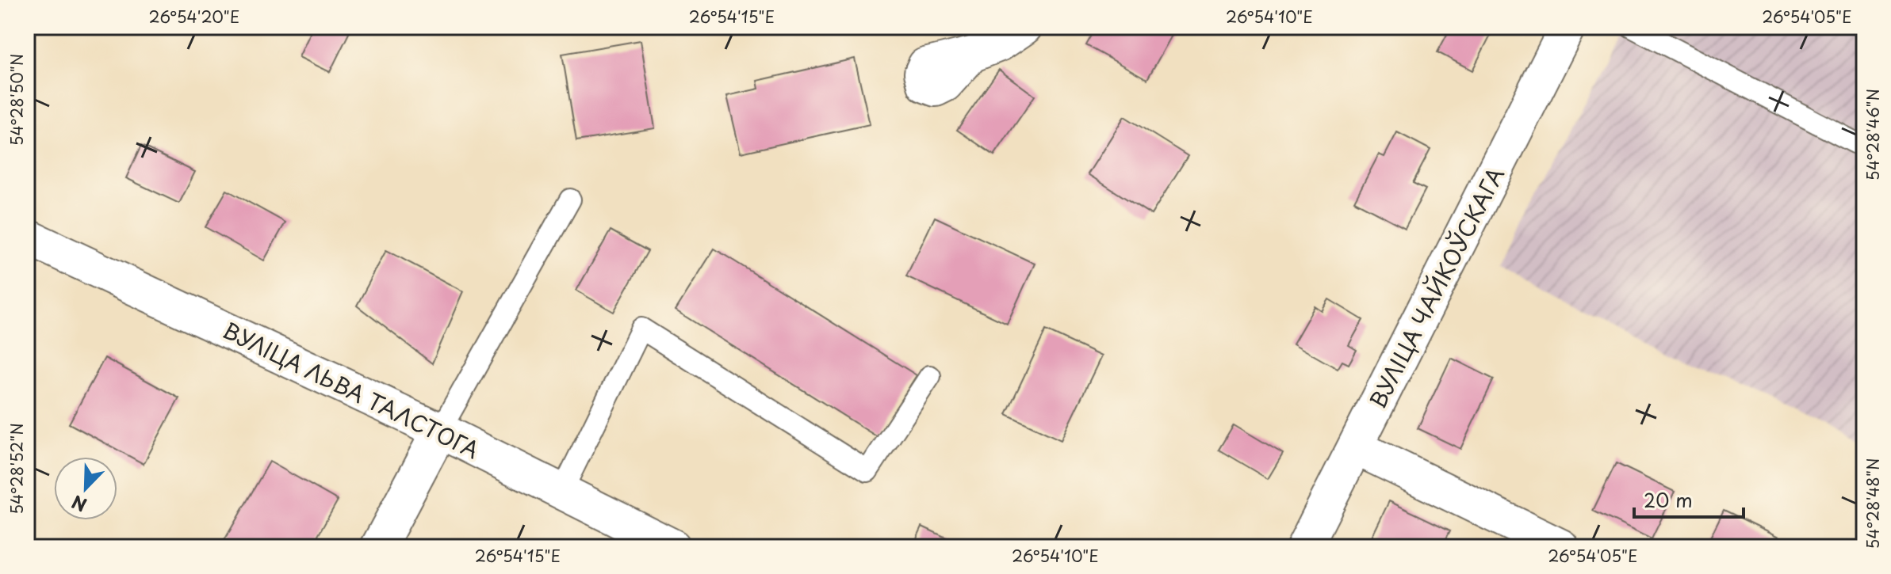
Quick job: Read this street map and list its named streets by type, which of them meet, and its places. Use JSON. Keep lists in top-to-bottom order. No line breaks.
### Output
{"streets":{"street":["ВУЛІЦА ЧАЙКОЎСКАГА","ВУЛІЦА ЛЬВА ТАЛСТОГА"]},"scale_bar":"20 m","north":"bottom left","coordinates":["26°54'20\"E","26°54'15\"E","26°54'10\"E","26°54'05\"E","54°28'50\"N","54°28'46\"N","54°28'52\"N","54°28'48\"N"]}
